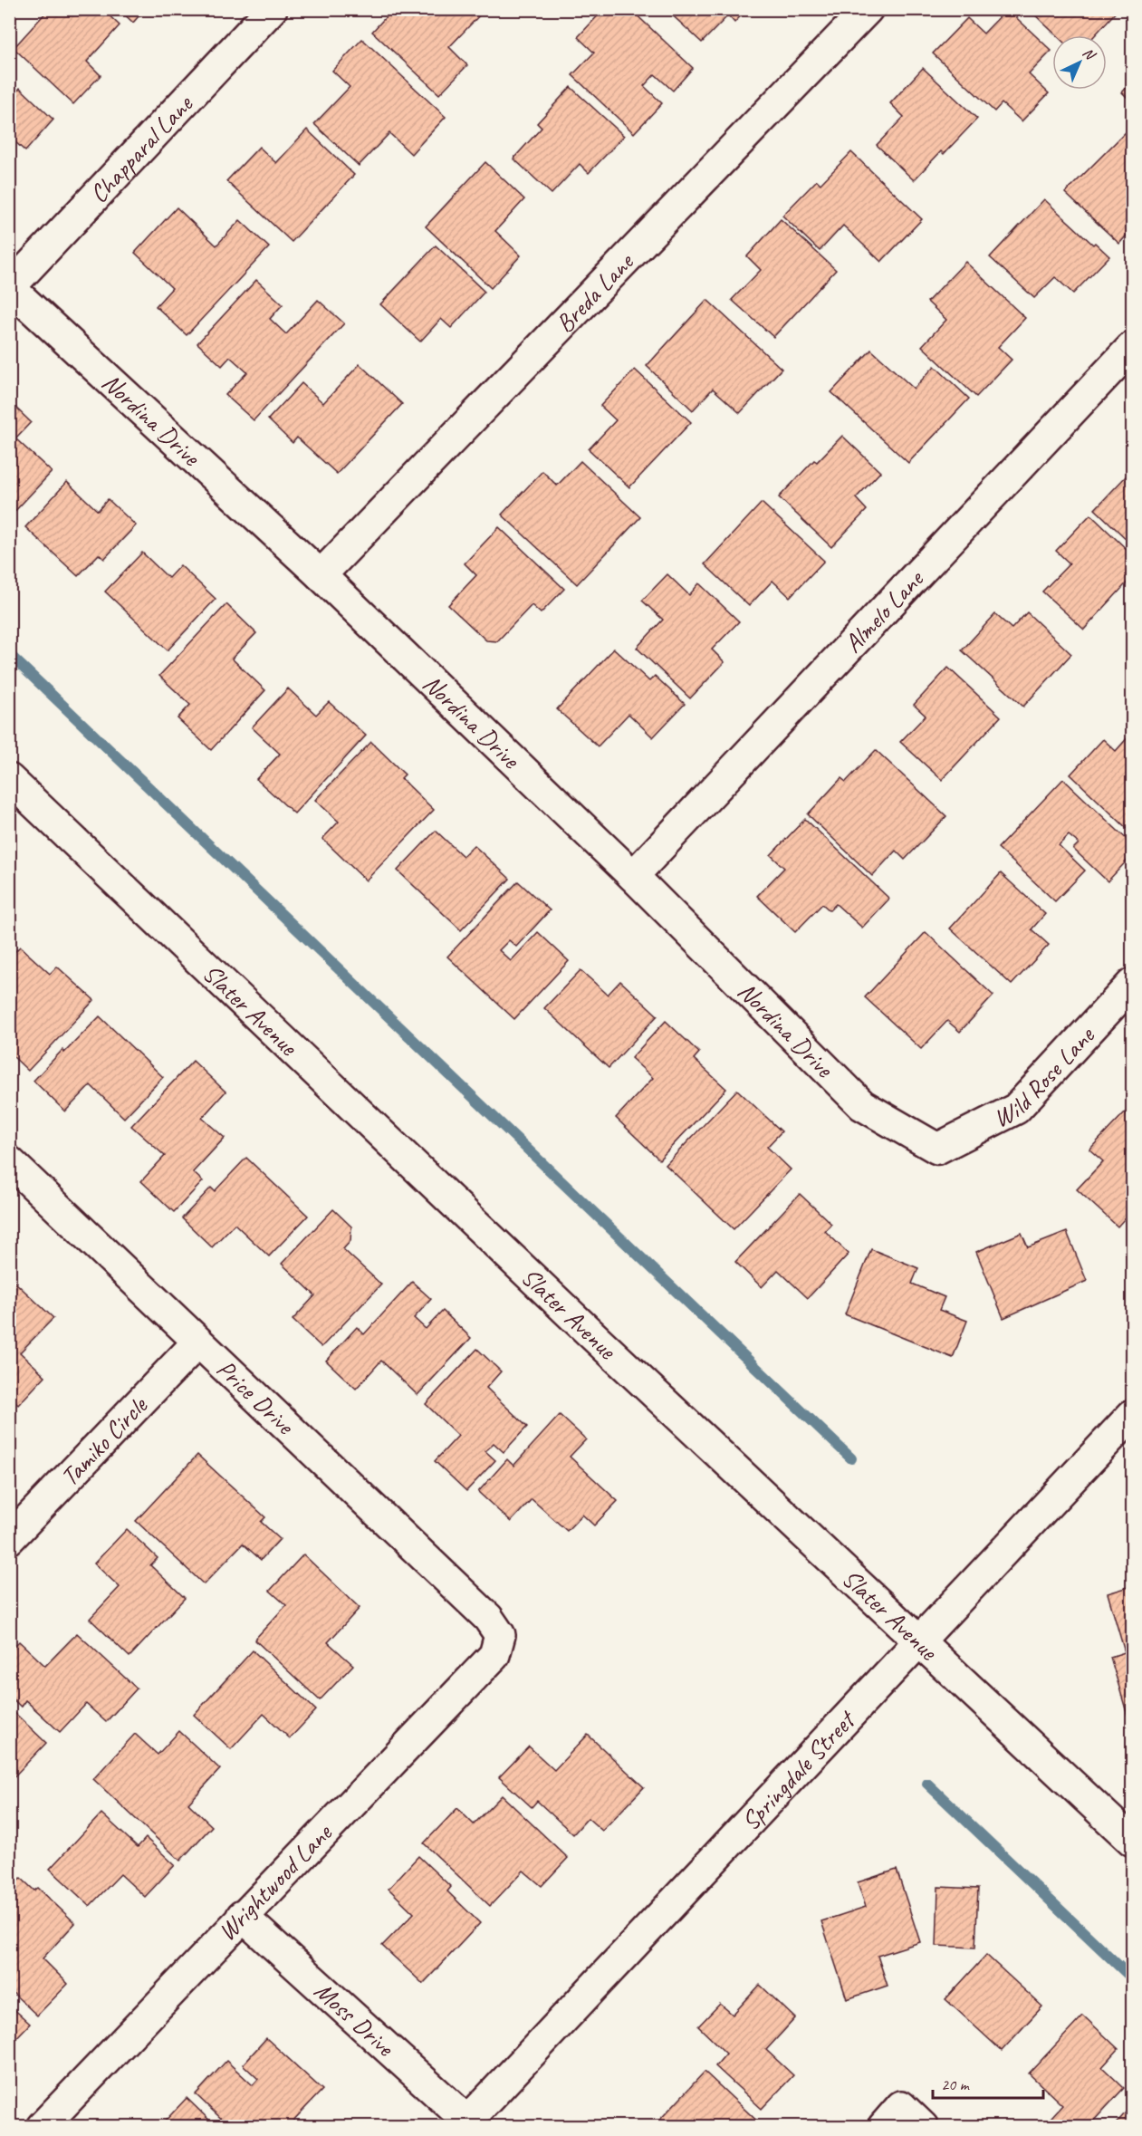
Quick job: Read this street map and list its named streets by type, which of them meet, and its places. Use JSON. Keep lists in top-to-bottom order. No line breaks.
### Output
{"streets":{"street":["Chapparal Lane","Breda Lane","Nordina Drive","Almelo Lane","Slater Avenue","Wild Rose Lane","Price Drive","Tamiko Circle","Springdale Street","Wrightwood Lane","Moss Drive"]},"crossings":[["Chapparal Lane","Nordina Drive"],["Breda Lane","Nordina Drive"],["Nordina Drive","Almelo Lane"],["Nordina Drive","Wild Rose Lane"],["Slater Avenue","Springdale Street"],["Price Drive","Tamiko Circle"],["Price Drive","Wrightwood Lane"],["Springdale Street","Moss Drive"],["Wrightwood Lane","Moss Drive"]],"scale_bar":"20 m","north":"top right"}
